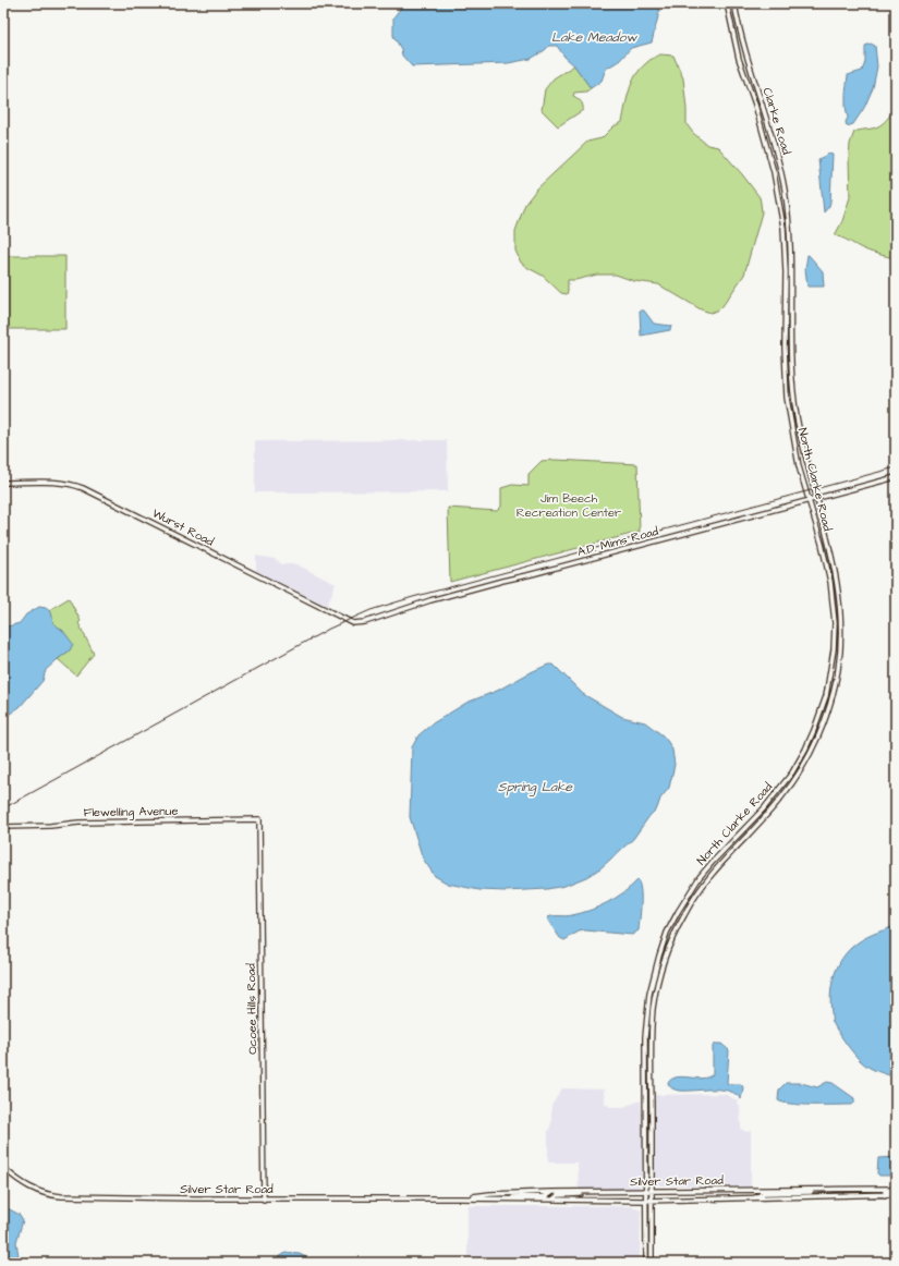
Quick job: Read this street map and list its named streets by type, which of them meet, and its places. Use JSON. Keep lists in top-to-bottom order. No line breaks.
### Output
{"streets":{"street":["Clarke Road","North Clarke Road","Wurst Road","A.D. Mims Road","Flewelling Avenue","Ocoee Hills Road","Silver Star Road"]},"crossings":[["Clarke Road","North Clarke Road"],["North Clarke Road","A.D. Mims Road"],["North Clarke Road","Silver Star Road"],["Wurst Road","A.D. Mims Road"],["Flewelling Avenue","Ocoee Hills Road"],["Ocoee Hills Road","Silver Star Road"]],"water":["Lake Meadow","Spring Lake"],"parks":["Jim Beech Recreation Center"]}
